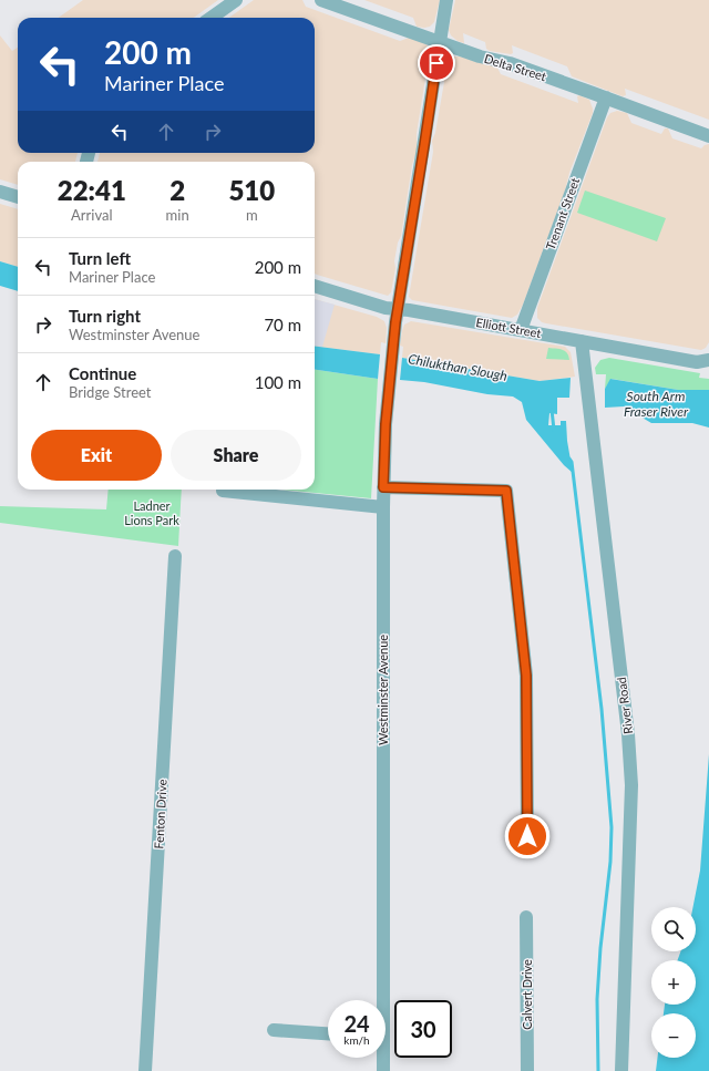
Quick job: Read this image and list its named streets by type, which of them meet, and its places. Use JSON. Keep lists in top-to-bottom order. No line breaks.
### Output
{"streets":{"street":["Delta Street","Trenant Street","Elliott Street","Westminster Avenue","River Road","Fenton Drive","Calvert Drive"]},"crossings":[["Delta Street","Trenant Street"],["Delta Street","Westminster Avenue"],["Trenant Street","Elliott Street"],["Elliott Street","Westminster Avenue"],["Elliott Street","River Road"]],"water":["Chilukthan Slough","South Arm Fraser River"],"parks":["Ladner Lions Park"],"page":{"turn":["200 m","Mariner Place"],"eta":["22:41","Arrival","2","min","510","m"],"list":[{"name":"Turn left","note":"Mariner Place","value":"200 m"},{"name":"Turn right","note":"Westminster Avenue","value":"70 m"},{"name":"Continue","note":"Bridge Street","value":"100 m"}],"buttons":["Exit","Share"],"map_buttons":["+","−"],"speed":"24 km/h","limit":"30"}}
